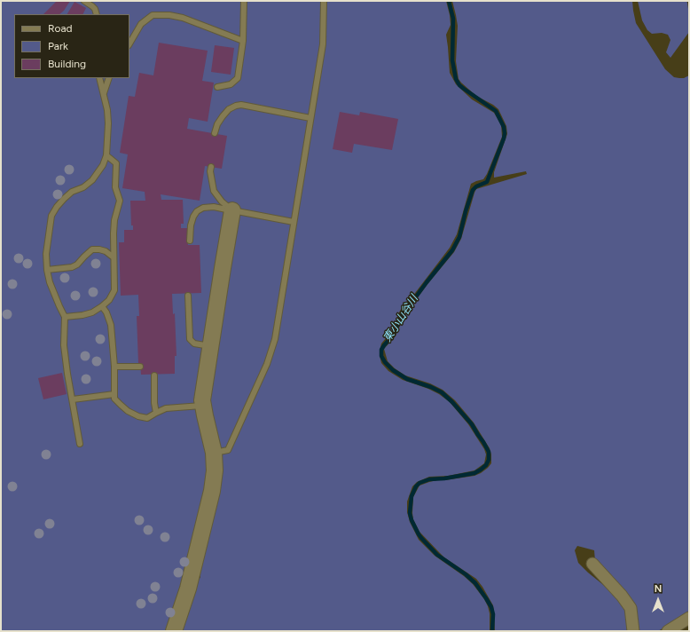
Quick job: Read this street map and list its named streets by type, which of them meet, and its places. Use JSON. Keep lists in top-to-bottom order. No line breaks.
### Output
{"water":["東小山谷川"],"legend":["Road","Park","Building"],"north":"top"}
